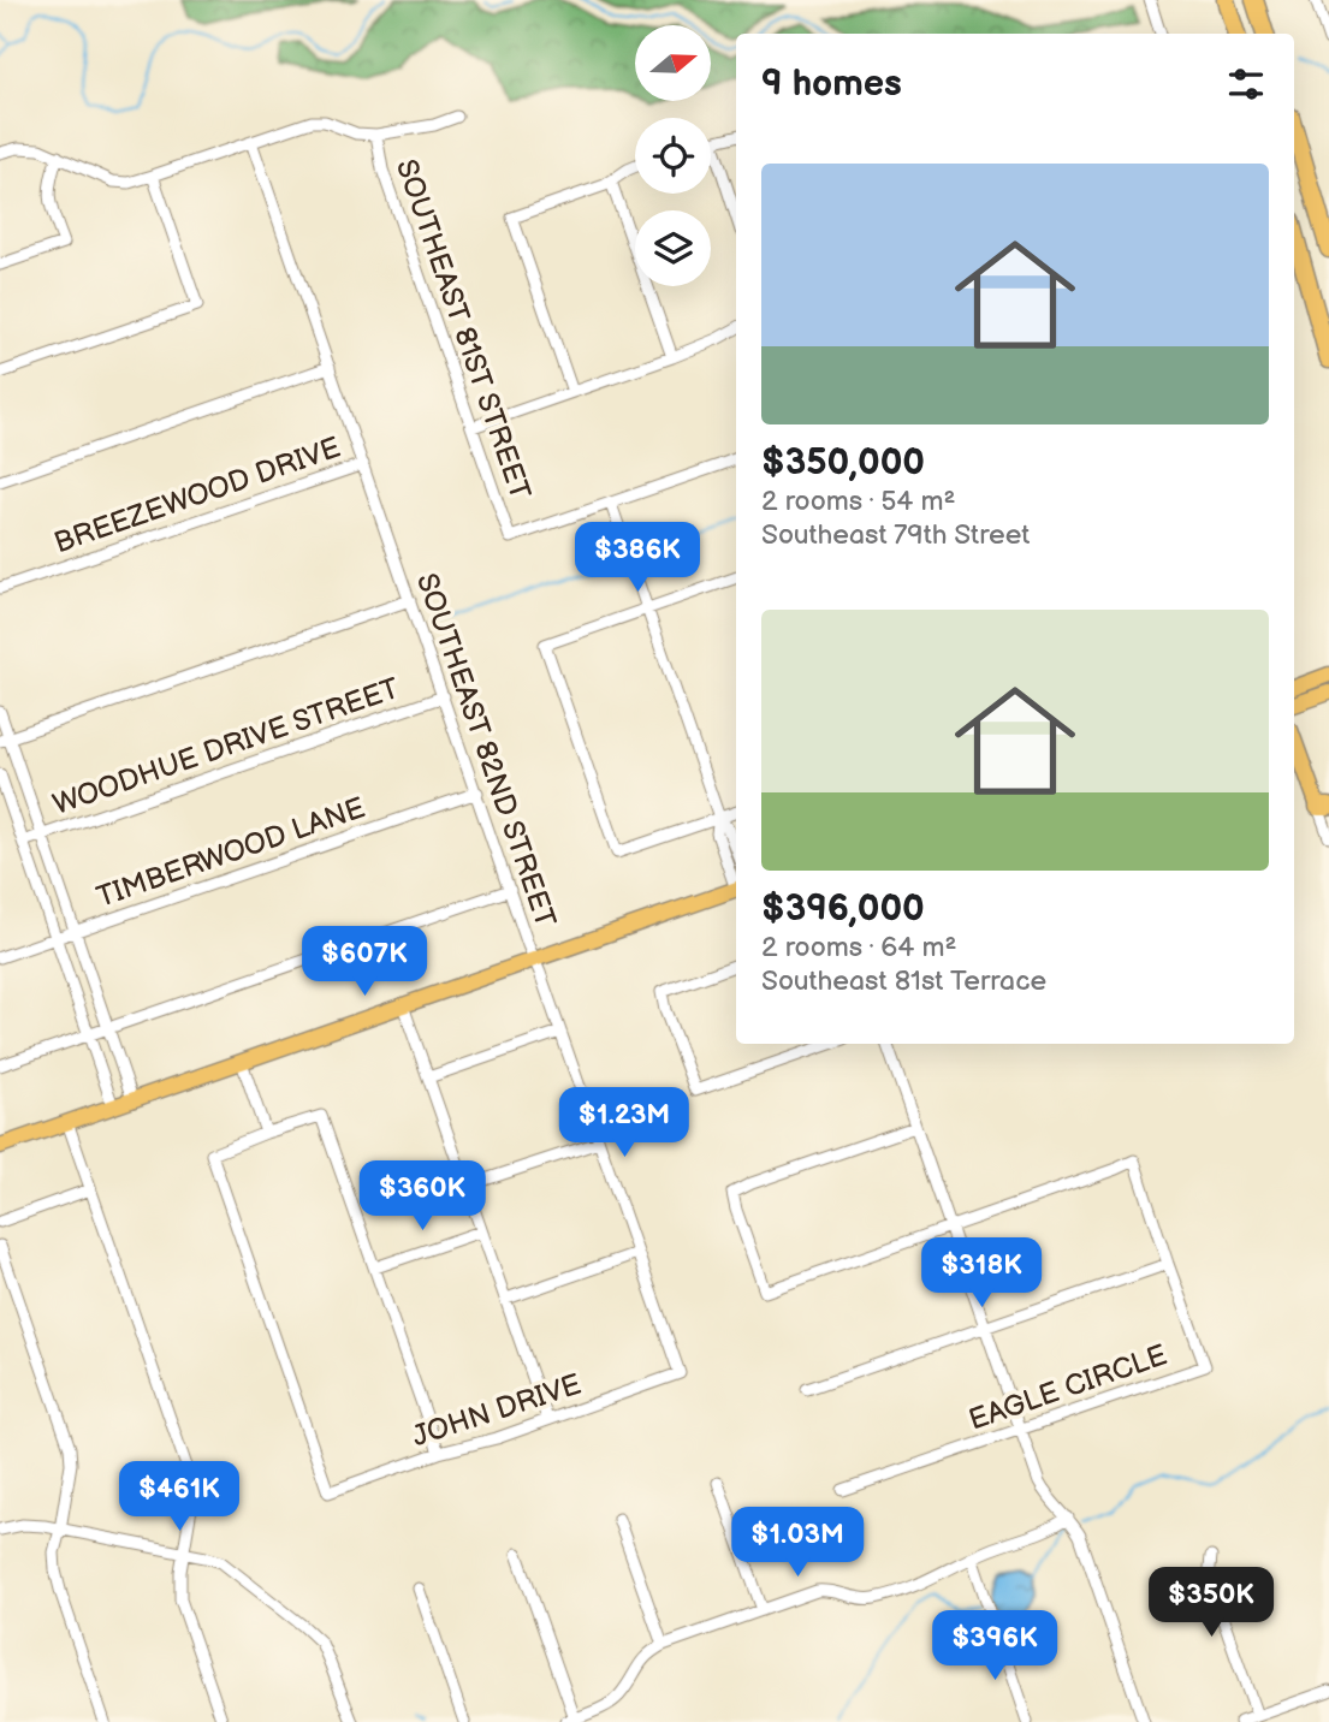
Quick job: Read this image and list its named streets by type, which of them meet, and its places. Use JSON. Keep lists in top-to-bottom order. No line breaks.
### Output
{"streets":{"street":["SOUTHEAST 81ST STREET","BREEZEWOOD DRIVE","WOODHUE DRIVE STREET","SOUTHEAST 82ND STREET","TIMBERWOOD LANE","EAGLE CIRCLE","JOHN DRIVE"]},"crossings":[["BREEZEWOOD DRIVE","SOUTHEAST 82ND STREET"],["WOODHUE DRIVE STREET","SOUTHEAST 82ND STREET"],["SOUTHEAST 82ND STREET","TIMBERWOOD LANE"],["SOUTHEAST 82ND STREET","JOHN DRIVE"]],"north":"right","page":{"heading":"9 homes","list":[{"name":"$350,000","note":"2 rooms · 54 m² · Southeast 79th Street"},{"name":"$396,000","note":"2 rooms · 64 m² · Southeast 81st Terrace"}],"price":["$386K","$607K","$1.23M","$360K","$318K","$461K","$1.03M","$350K","$396K"]}}
